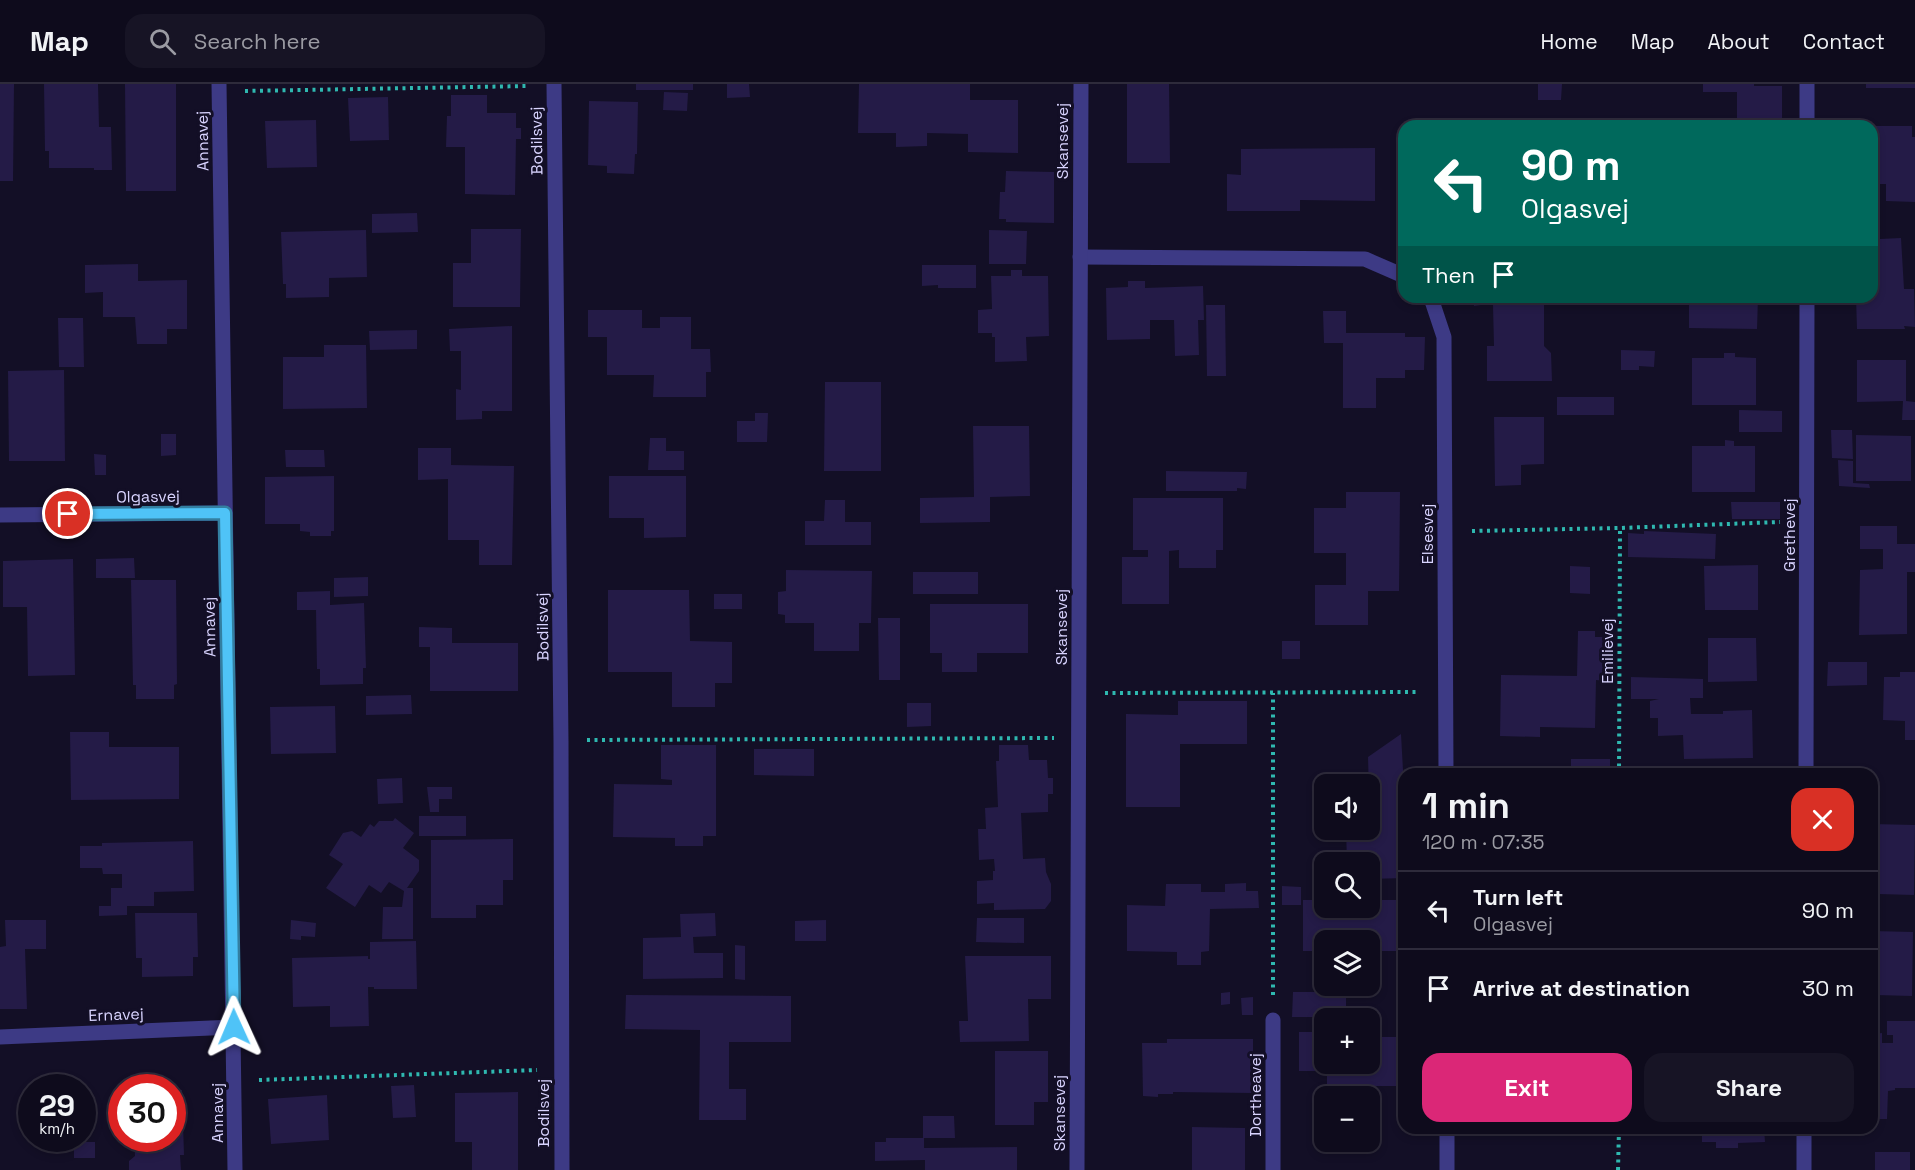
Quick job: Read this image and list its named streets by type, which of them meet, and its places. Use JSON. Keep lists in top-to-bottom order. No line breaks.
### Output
{"streets":{"street":["Annavej","Bodilsvej","Skansevej","Olgasvej","Elsesvej","Grethevej","Ernavej","Dortheavej"],"path":["Emilievej"]},"crossings":[["Annavej","Olgasvej"],["Annavej","Ernavej"]],"page":{"header":"Map","search":"Search here","nav":["Home","Map","About","Contact"],"turn":["90 m","Olgasvej"],"then":"Then","heading":["1 min","120 m · 07:35"],"map_buttons":["+","−"],"list":[{"name":"Turn left","note":"Olgasvej","value":"90 m"},{"name":"Arrive at destination","value":"30 m"}],"buttons":["Exit","Share"],"speed":"29 km/h","limit":"30"}}
